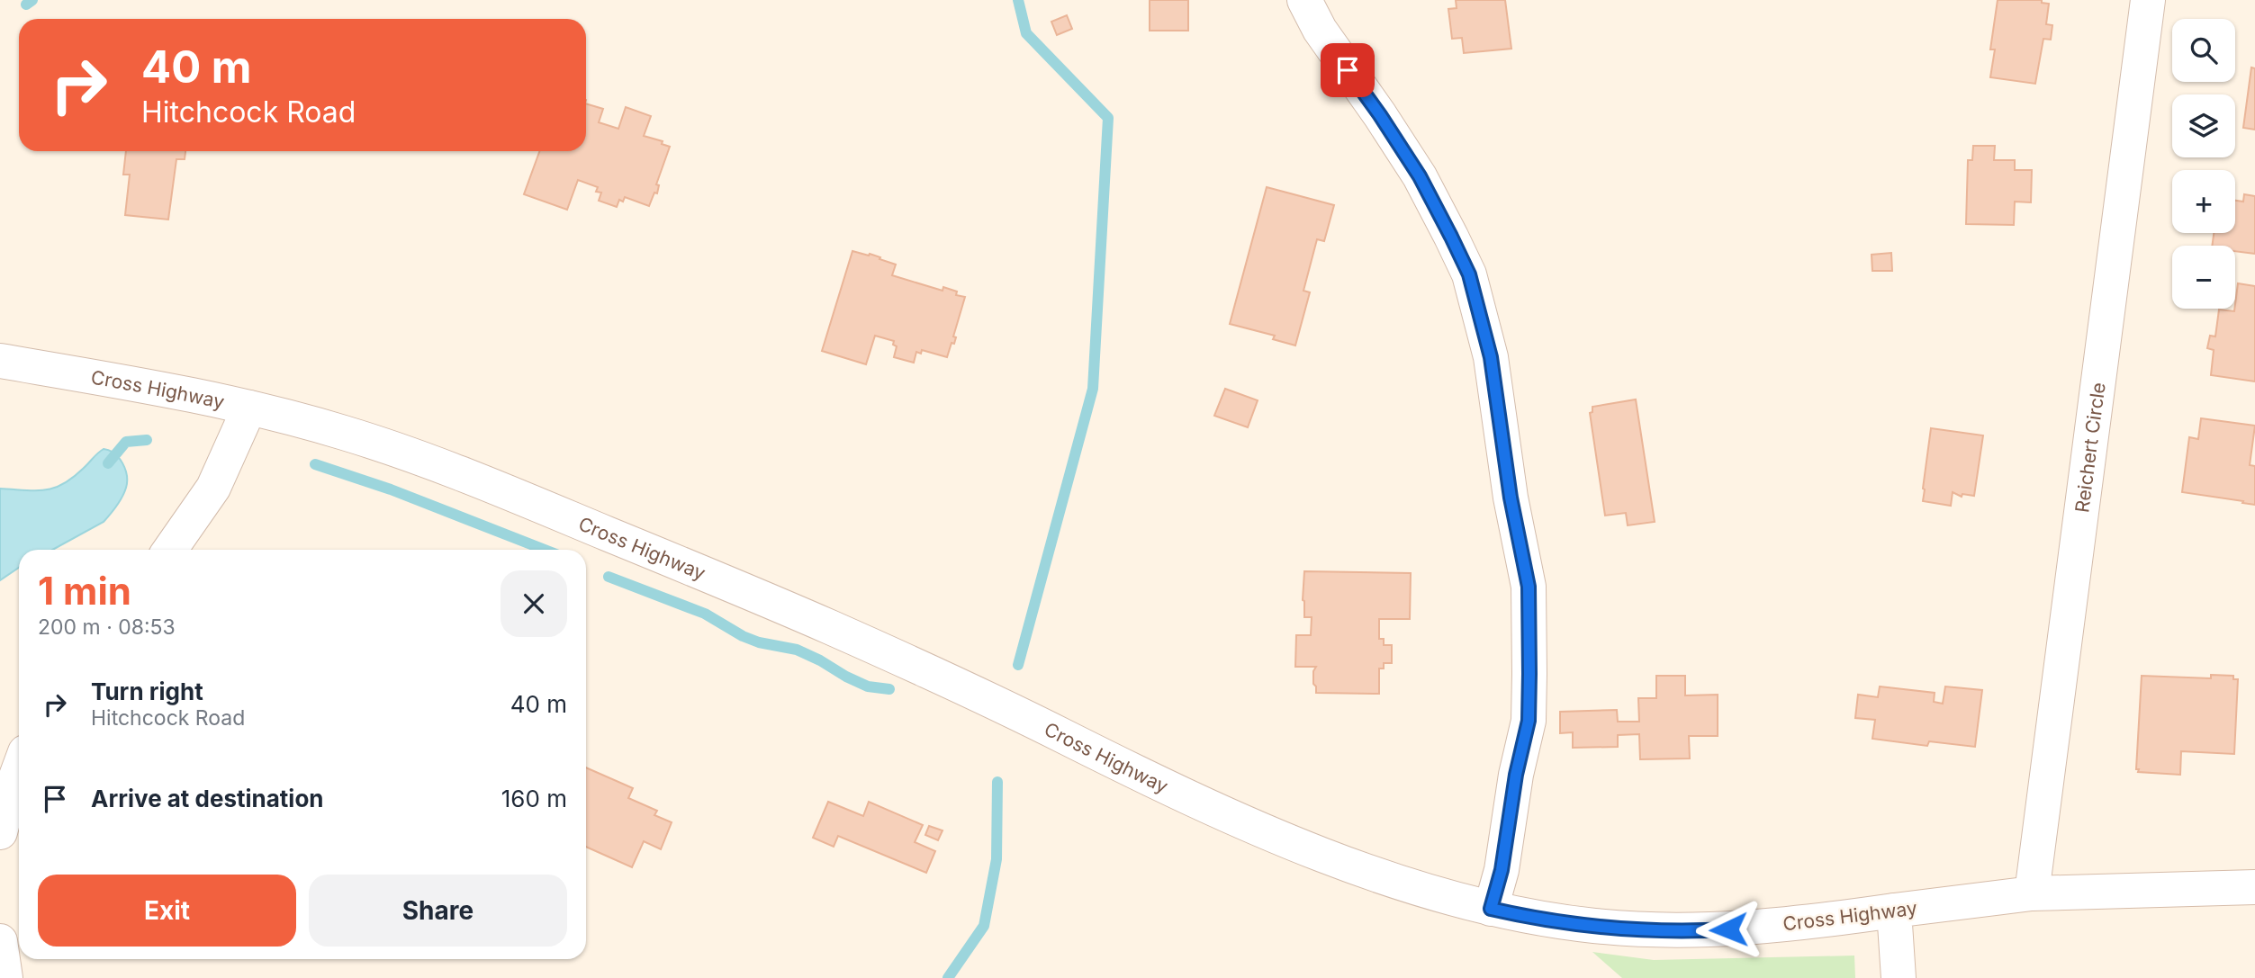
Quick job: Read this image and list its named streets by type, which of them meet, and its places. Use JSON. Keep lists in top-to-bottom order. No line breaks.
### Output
{"streets":{"street":["Cross Highway","Reichert Circle"]},"crossings":[["Cross Highway","Reichert Circle"]],"page":{"map_buttons":["+","−"],"turn":["40 m","Hitchcock Road"],"heading":["1 min","200 m · 08:53"],"list":[{"name":"Turn right","note":"Hitchcock Road","value":"40 m"},{"name":"Arrive at destination","value":"160 m"}],"buttons":["Exit","Share"]}}
